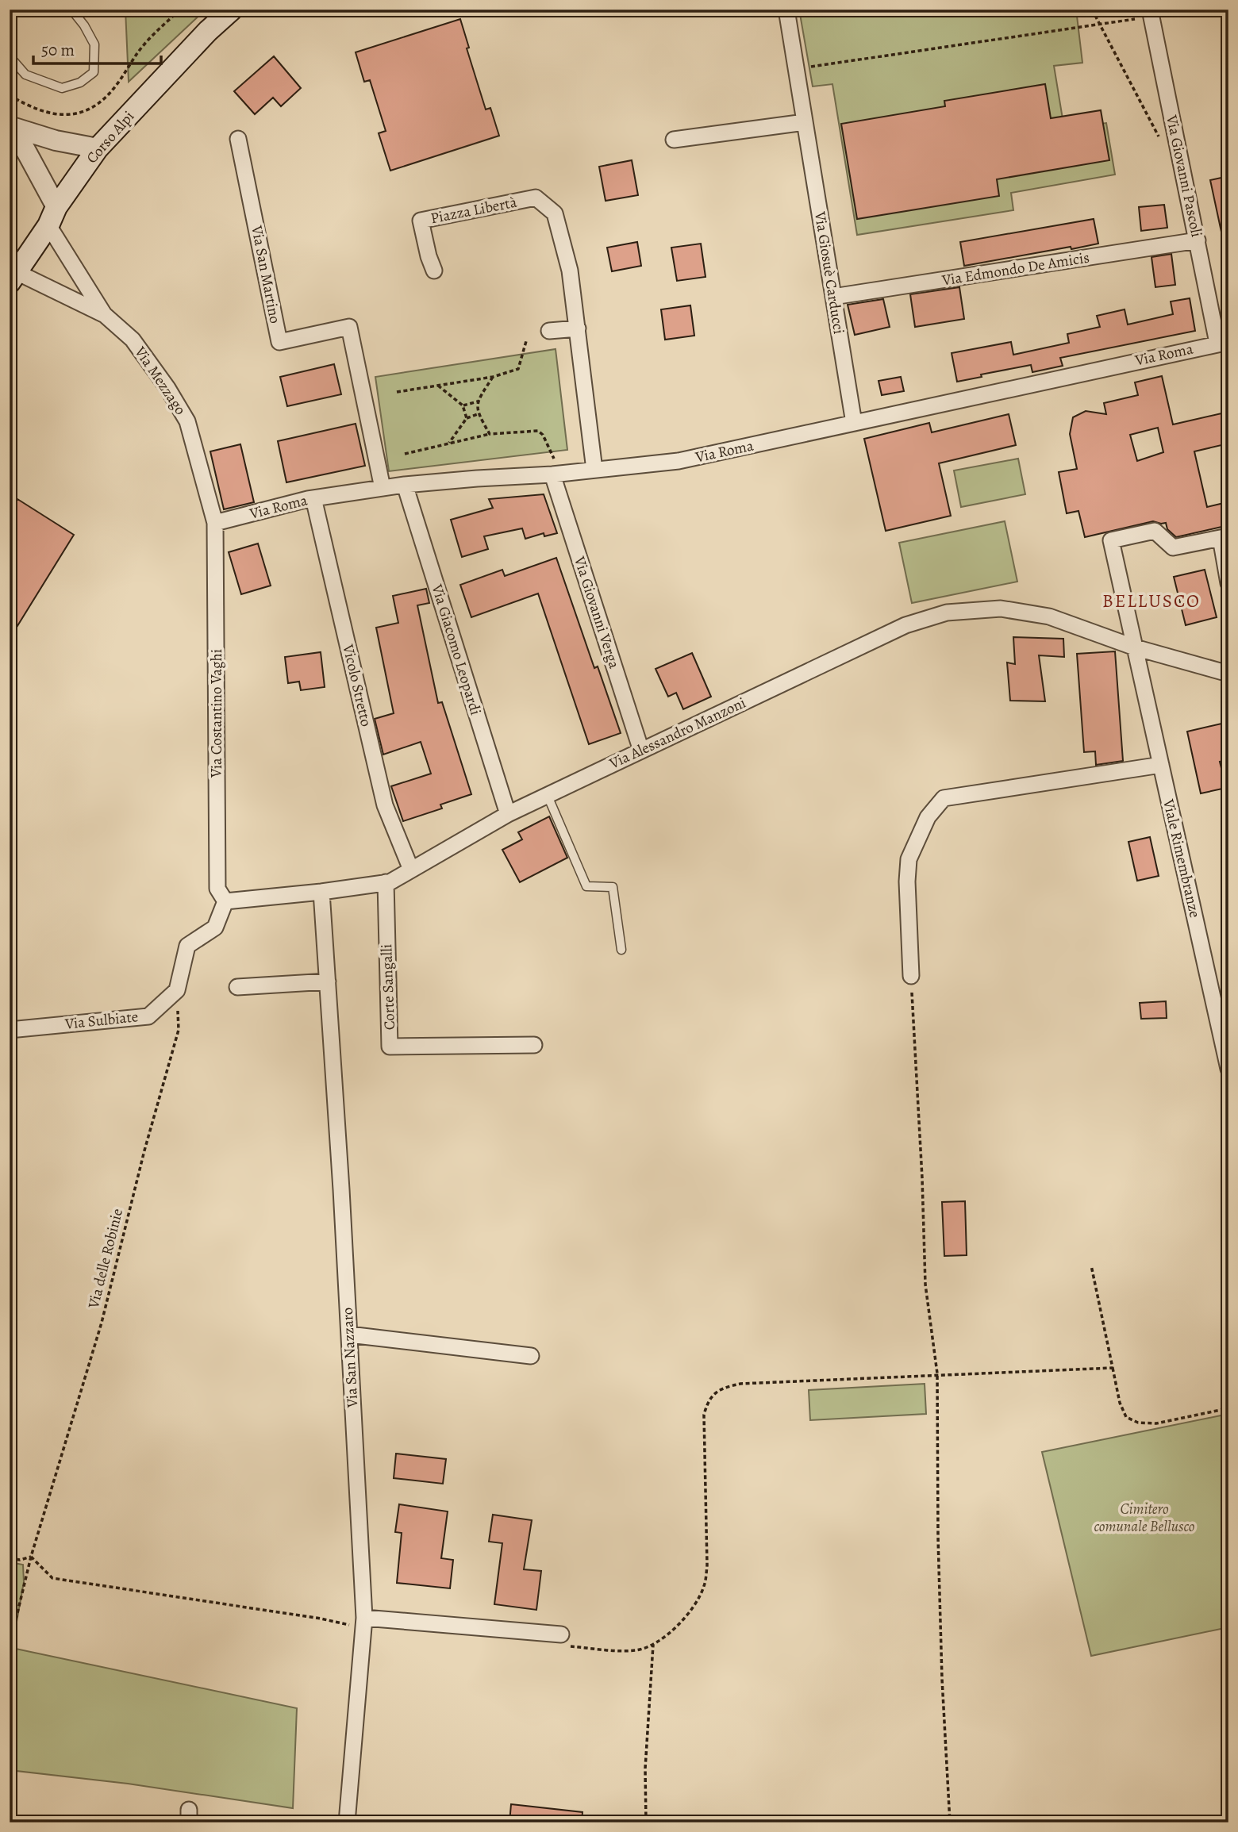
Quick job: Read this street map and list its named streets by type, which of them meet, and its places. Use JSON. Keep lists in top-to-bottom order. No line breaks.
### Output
{"streets":{"main road":["Corso Alpi"],"street":["Via Giovanni Pascoli","Piazza Libertà","Via Edmondo De Amicis","Via Giosuè Carducci","Via San Martino","Via Roma","Via Mezzago","Via Giovanni Verga","Via Giacomo Leopardi","Vicolo Stretto","Via Costantino Vaghi","Via Alessandro Manzoni","Viale Rimembranze","Corte Sangalli","Via Sulbiate","Via San Nazzaro"],"path":["Via delle Robinie"]},"crossings":[["Corso Alpi","Via Mezzago"],["Via Giovanni Pascoli","Via Edmondo De Amicis"],["Via Giovanni Pascoli","Via Roma"],["Piazza Libertà","Via Roma"],["Via Edmondo De Amicis","Via Giosuè Carducci"],["Via Giosuè Carducci","Via Roma"],["Via San Martino","Via Roma"],["Via Roma","Via Mezzago"],["Via Roma","Via Giovanni Verga"],["Via Roma","Via Giacomo Leopardi"],["Via Roma","Vicolo Stretto"],["Via Roma","Via Costantino Vaghi"],["Via Mezzago","Via Costantino Vaghi"],["Via Giovanni Verga","Via Alessandro Manzoni"],["Via Giacomo Leopardi","Via Alessandro Manzoni"],["Vicolo Stretto","Via Alessandro Manzoni"],["Via Costantino Vaghi","Via Alessandro Manzoni"],["Via Alessandro Manzoni","Viale Rimembranze"],["Via Alessandro Manzoni","Corte Sangalli"],["Via Alessandro Manzoni","Via San Nazzaro"],["Via Sulbiate","Via delle Robinie"]],"districts":["BELLUSCO"],"parks":["Cimitero comunale Bellusco"],"scale_bar":"50 m"}
